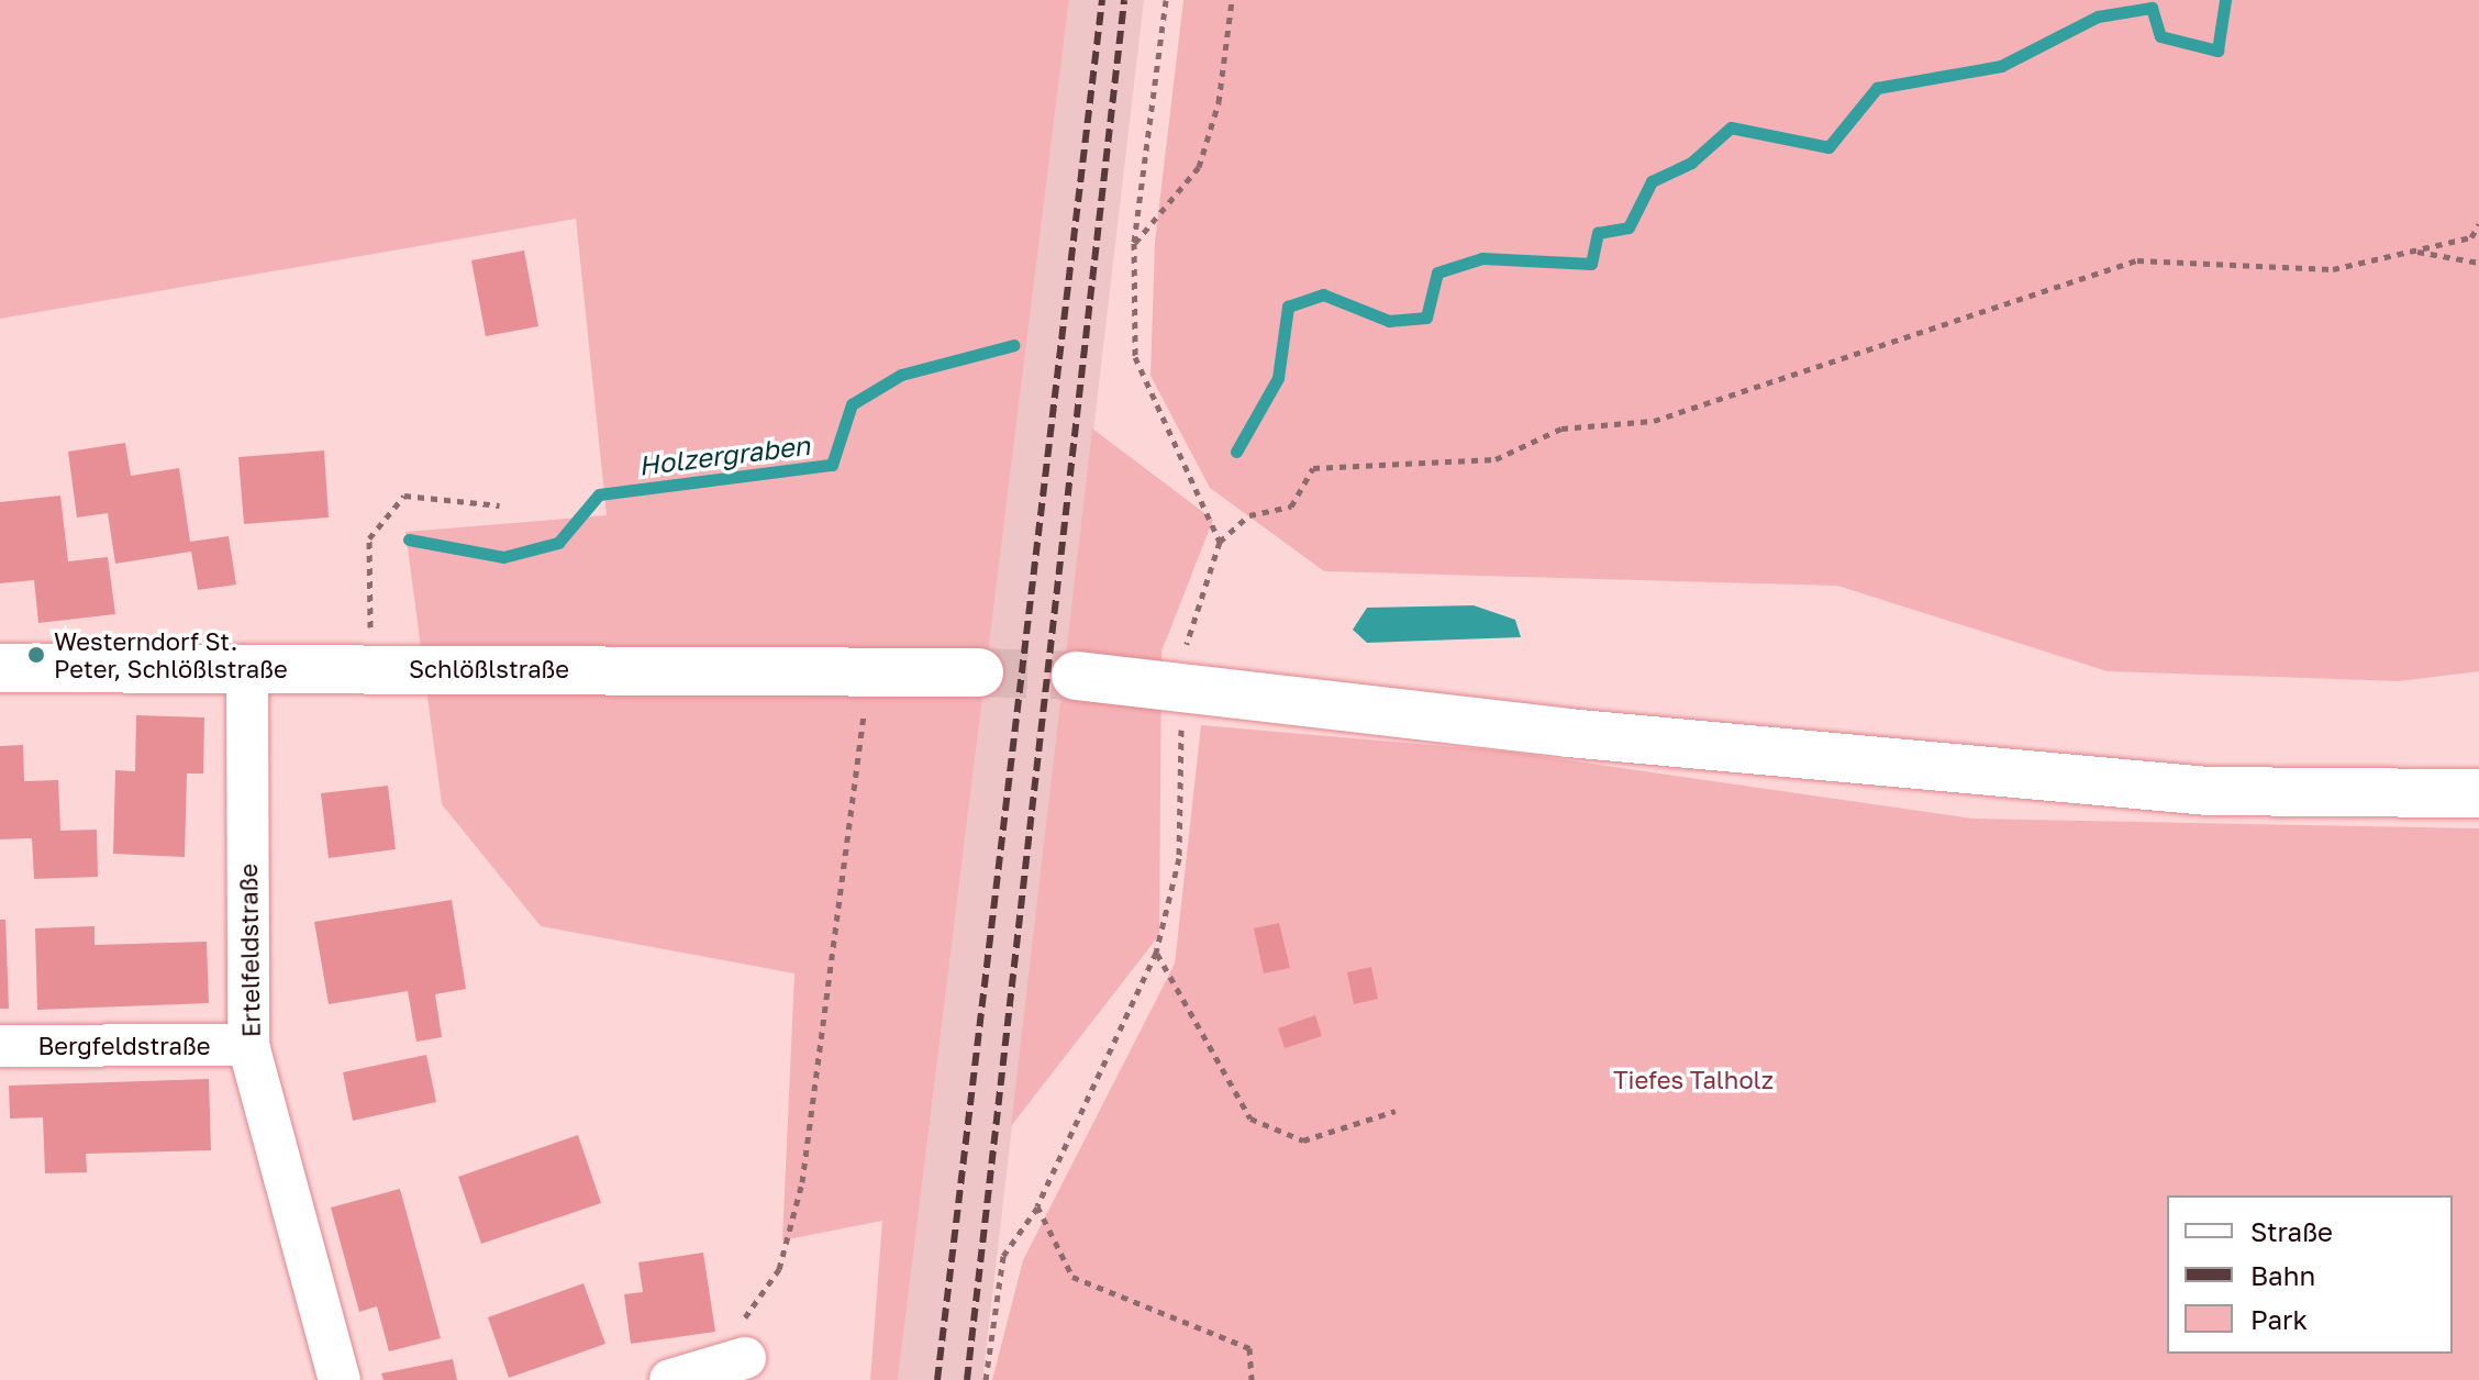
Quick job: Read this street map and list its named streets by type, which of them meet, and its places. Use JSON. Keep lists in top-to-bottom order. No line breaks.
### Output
{"streets":{"street":["Schlößlstraße","Ertelfeldstraße","Bergfeldstraße"]},"crossings":[["Schlößlstraße","Ertelfeldstraße"],["Ertelfeldstraße","Bergfeldstraße"]],"water":["Holzergraben"],"parks":["Tiefes Talholz"],"places":["Westerndorf St. Peter, Schlößlstraße"],"legend":["Straße","Bahn","Park"]}
